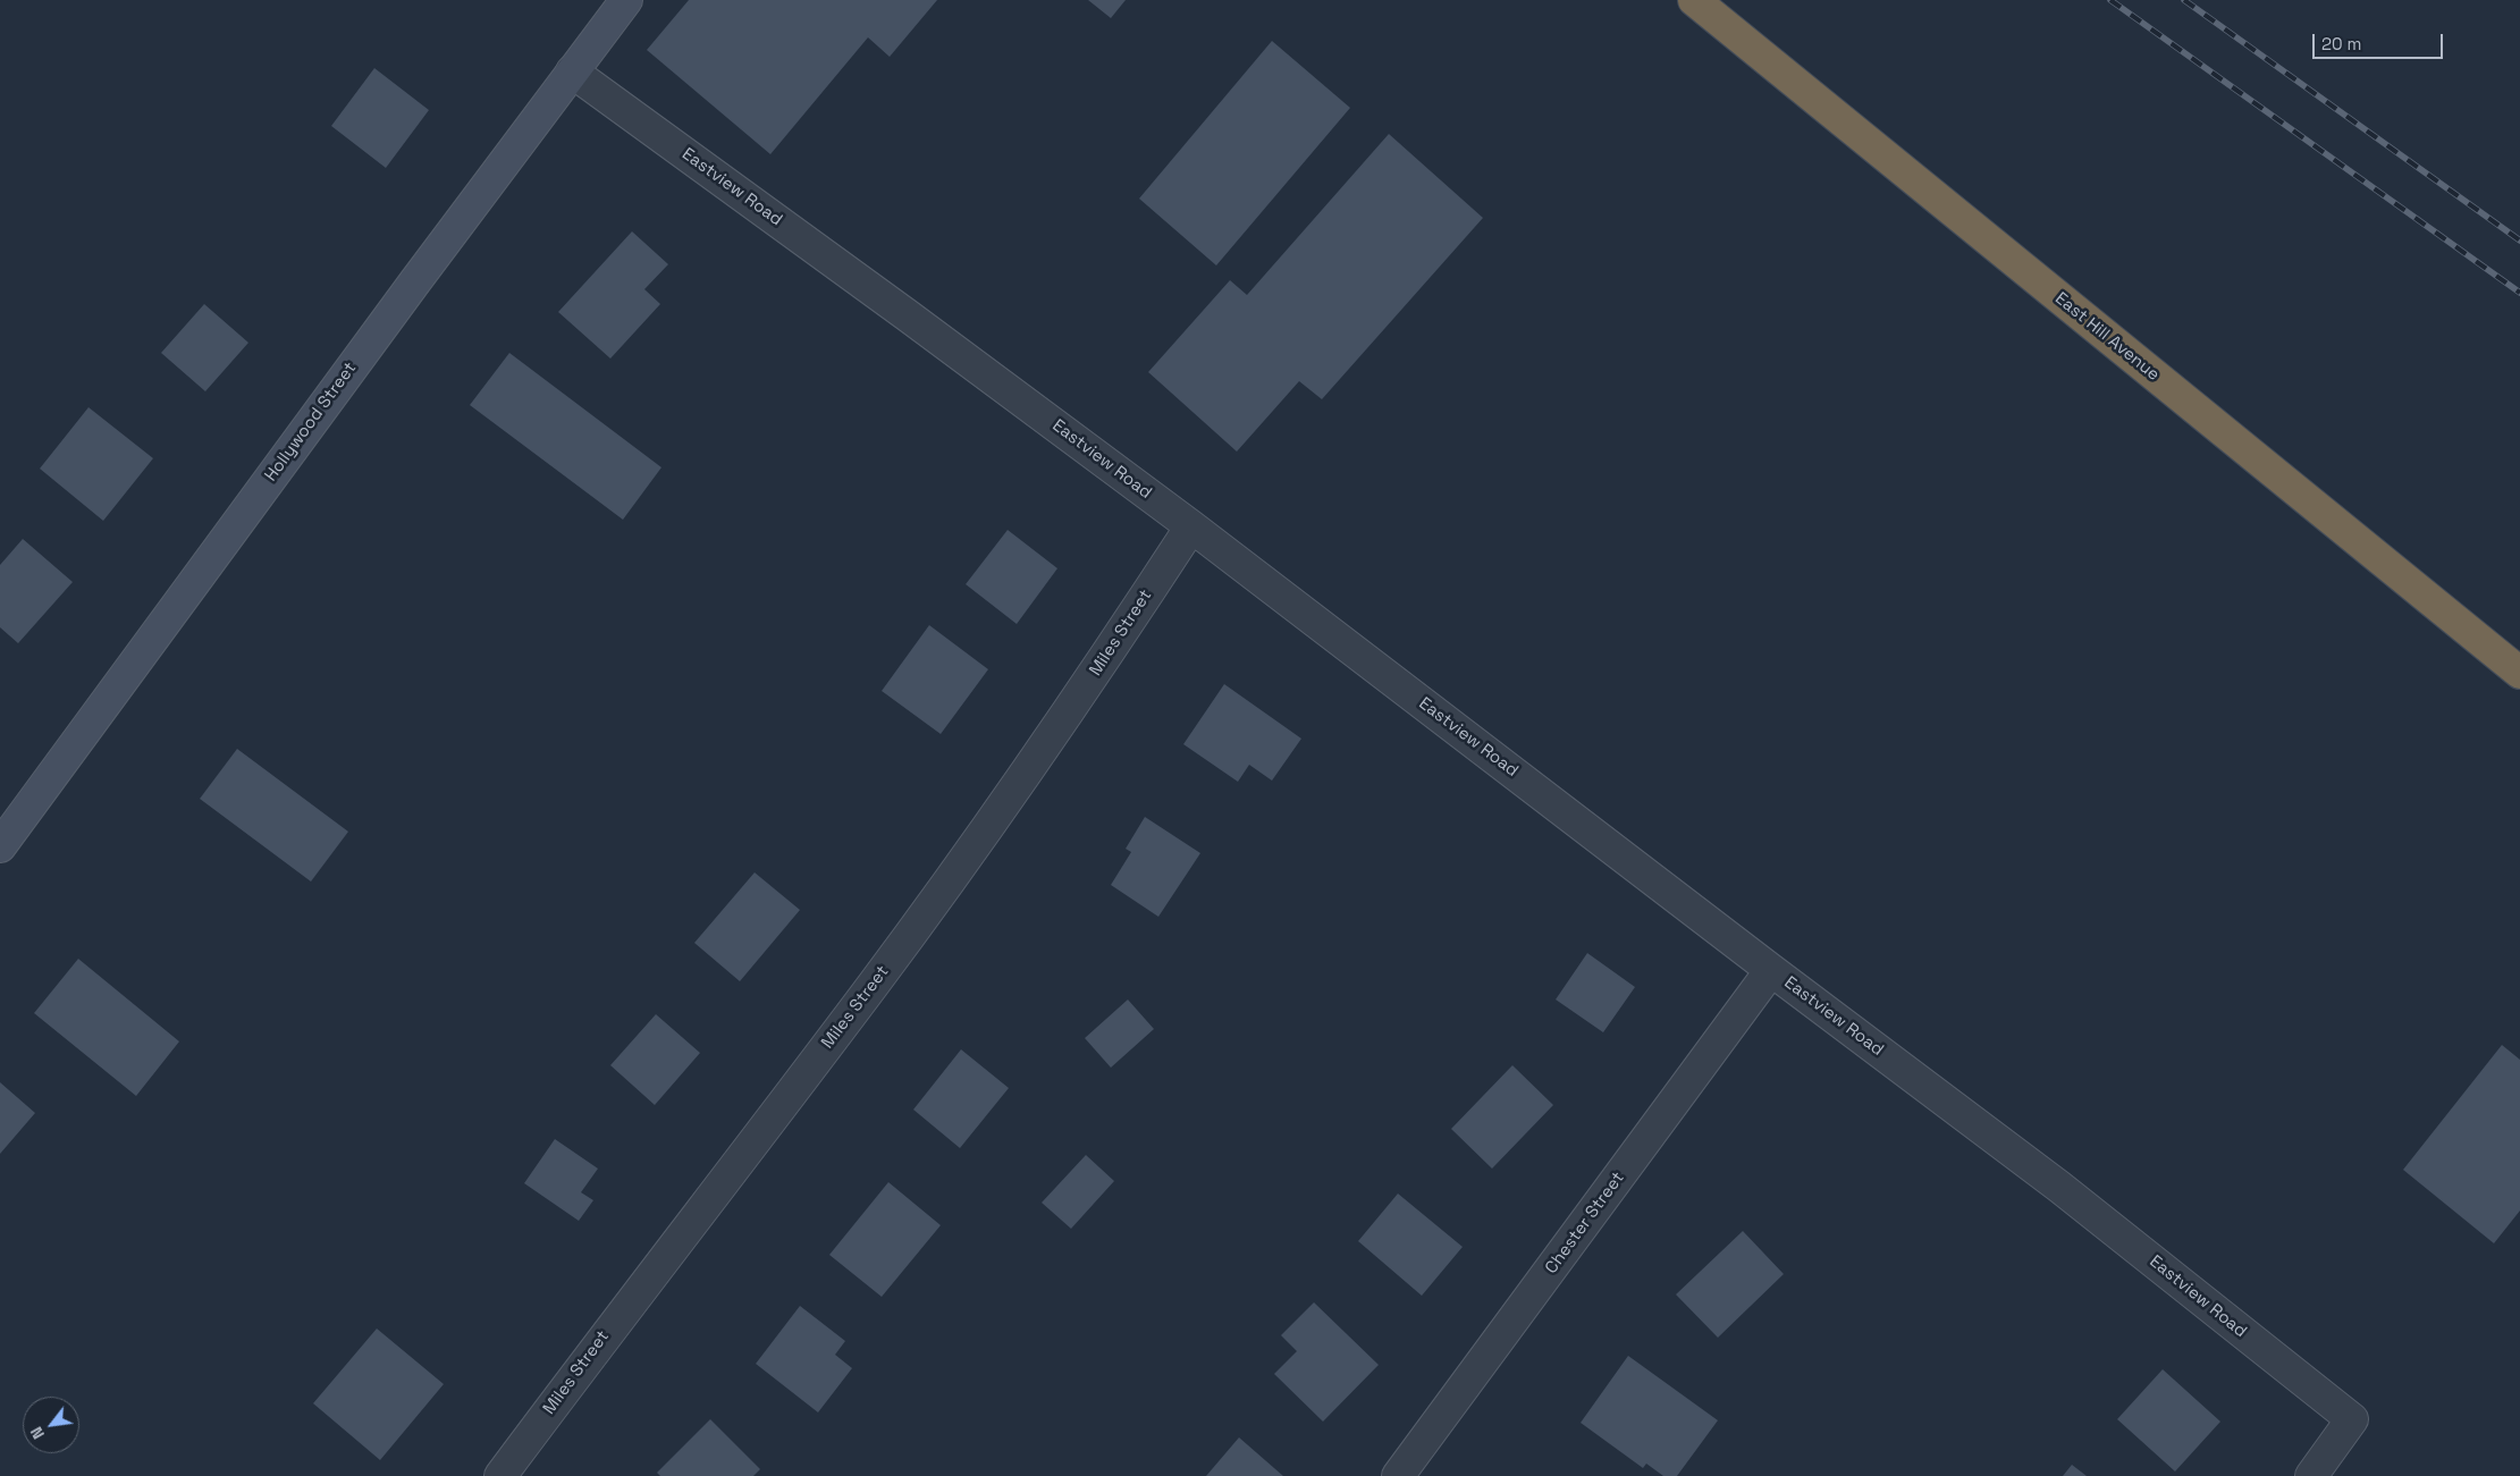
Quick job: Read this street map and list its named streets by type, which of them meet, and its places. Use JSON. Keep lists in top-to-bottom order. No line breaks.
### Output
{"streets":{"highway":["East Hill Avenue"],"street":["Eastview Road","Hollywood Street","Miles Street","Chester Street"]},"crossings":[["Eastview Road","Hollywood Street"],["Eastview Road","Miles Street"],["Eastview Road","Chester Street"]],"scale_bar":"20 m","north":"bottom left"}
